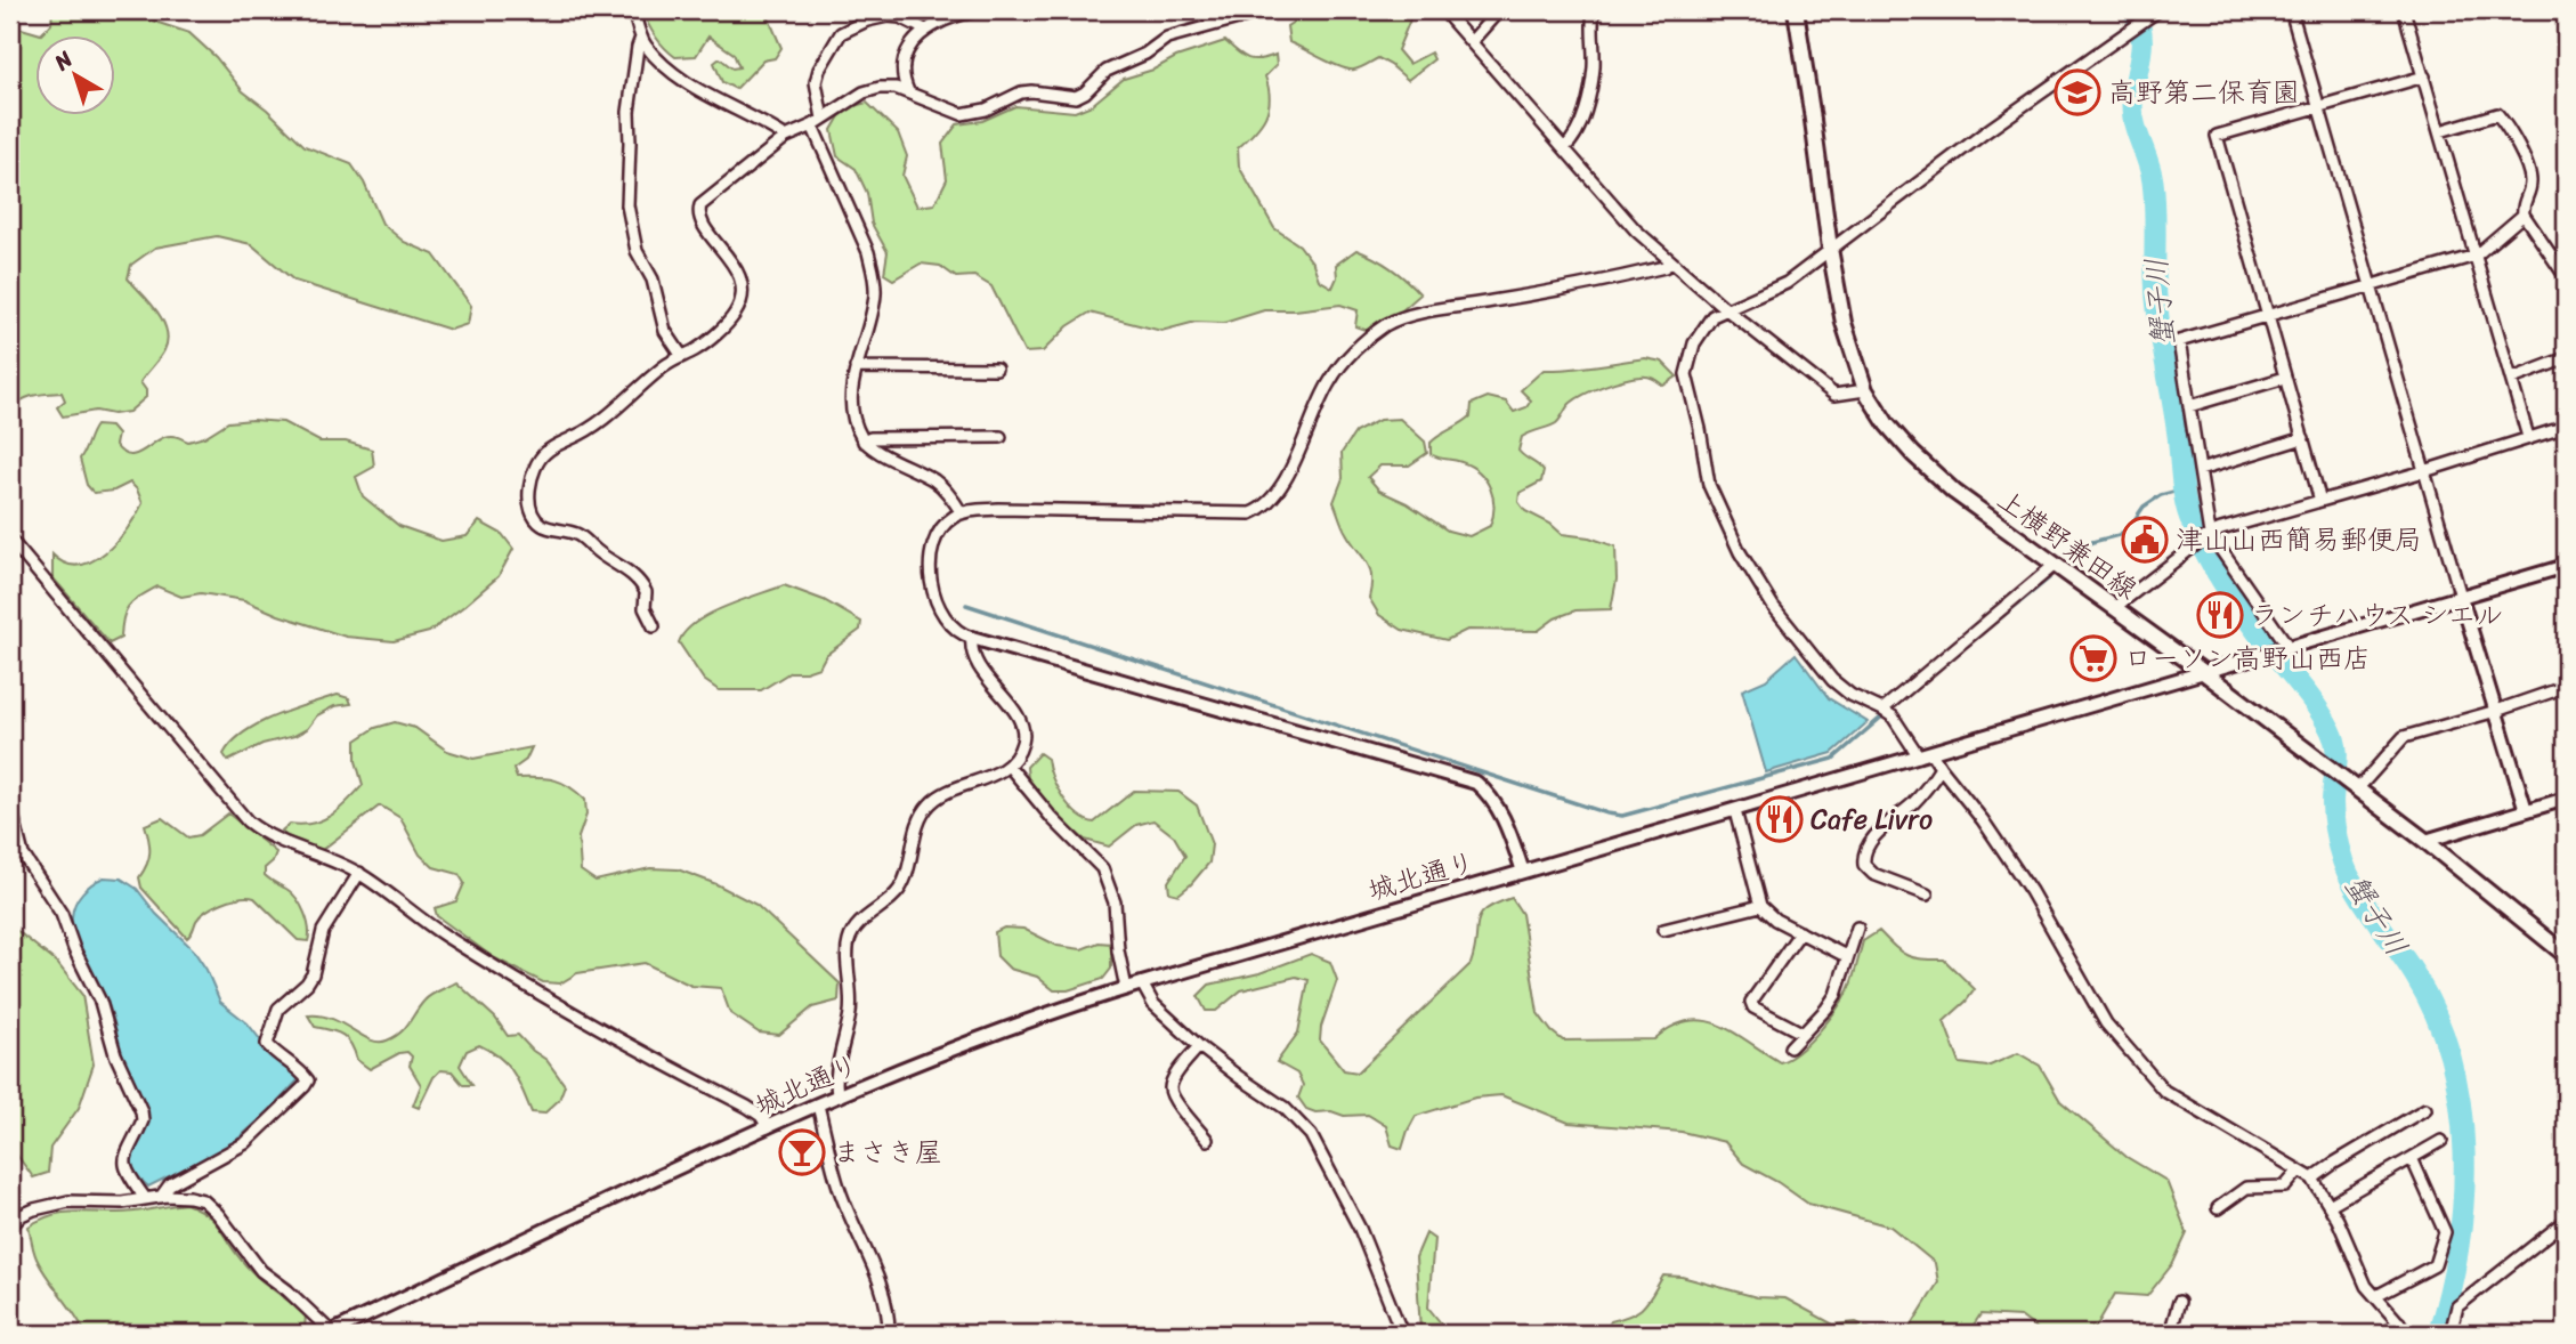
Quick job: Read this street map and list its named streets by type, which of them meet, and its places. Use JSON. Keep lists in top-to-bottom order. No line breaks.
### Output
{"streets":{"main road":["上横野兼田線"],"street":["城北通り"]},"crossings":[["上横野兼田線","城北通り"]],"water":["蟹子川"],"places":{"school or university":["高野第二保育園"],"public building":["津山山西簡易郵便局"],"restaurant":["ランチハウス シエル","Cafe Livro"],"supermarket":["ローソン高野山西店"],"bar":["まさき屋"]},"north":"top left"}
